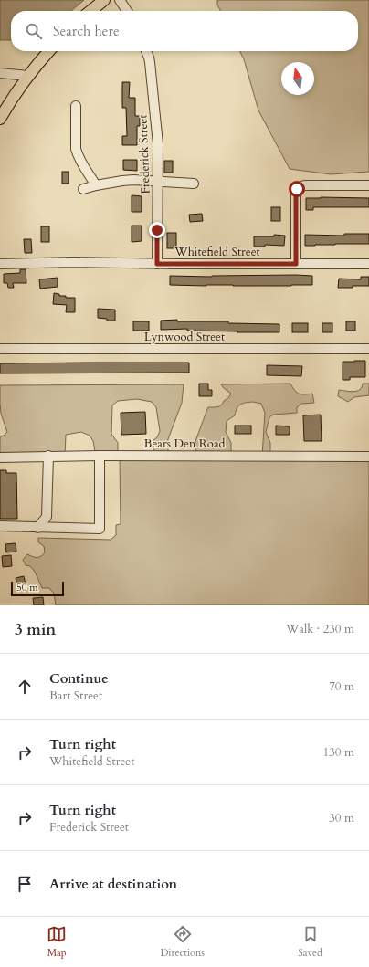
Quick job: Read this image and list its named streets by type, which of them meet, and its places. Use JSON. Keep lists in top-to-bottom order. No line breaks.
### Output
{"streets":{"street":["Frederick Street","Whitefield Street","Lynwood Street","Bears Den Road"]},"crossings":[["Frederick Street","Whitefield Street"]],"scale_bar":"50 m","north":"top","page":{"search":"Search here","scale":"50 m","heading":["3 min","Walk · 230 m"],"list":[["Continue","Bart Street","70 m"],["Turn right","Whitefield Street","130 m"],["Turn right","Frederick Street","30 m"],"Arrive at destination"],"nav":["Map","Directions","Saved"]}}
